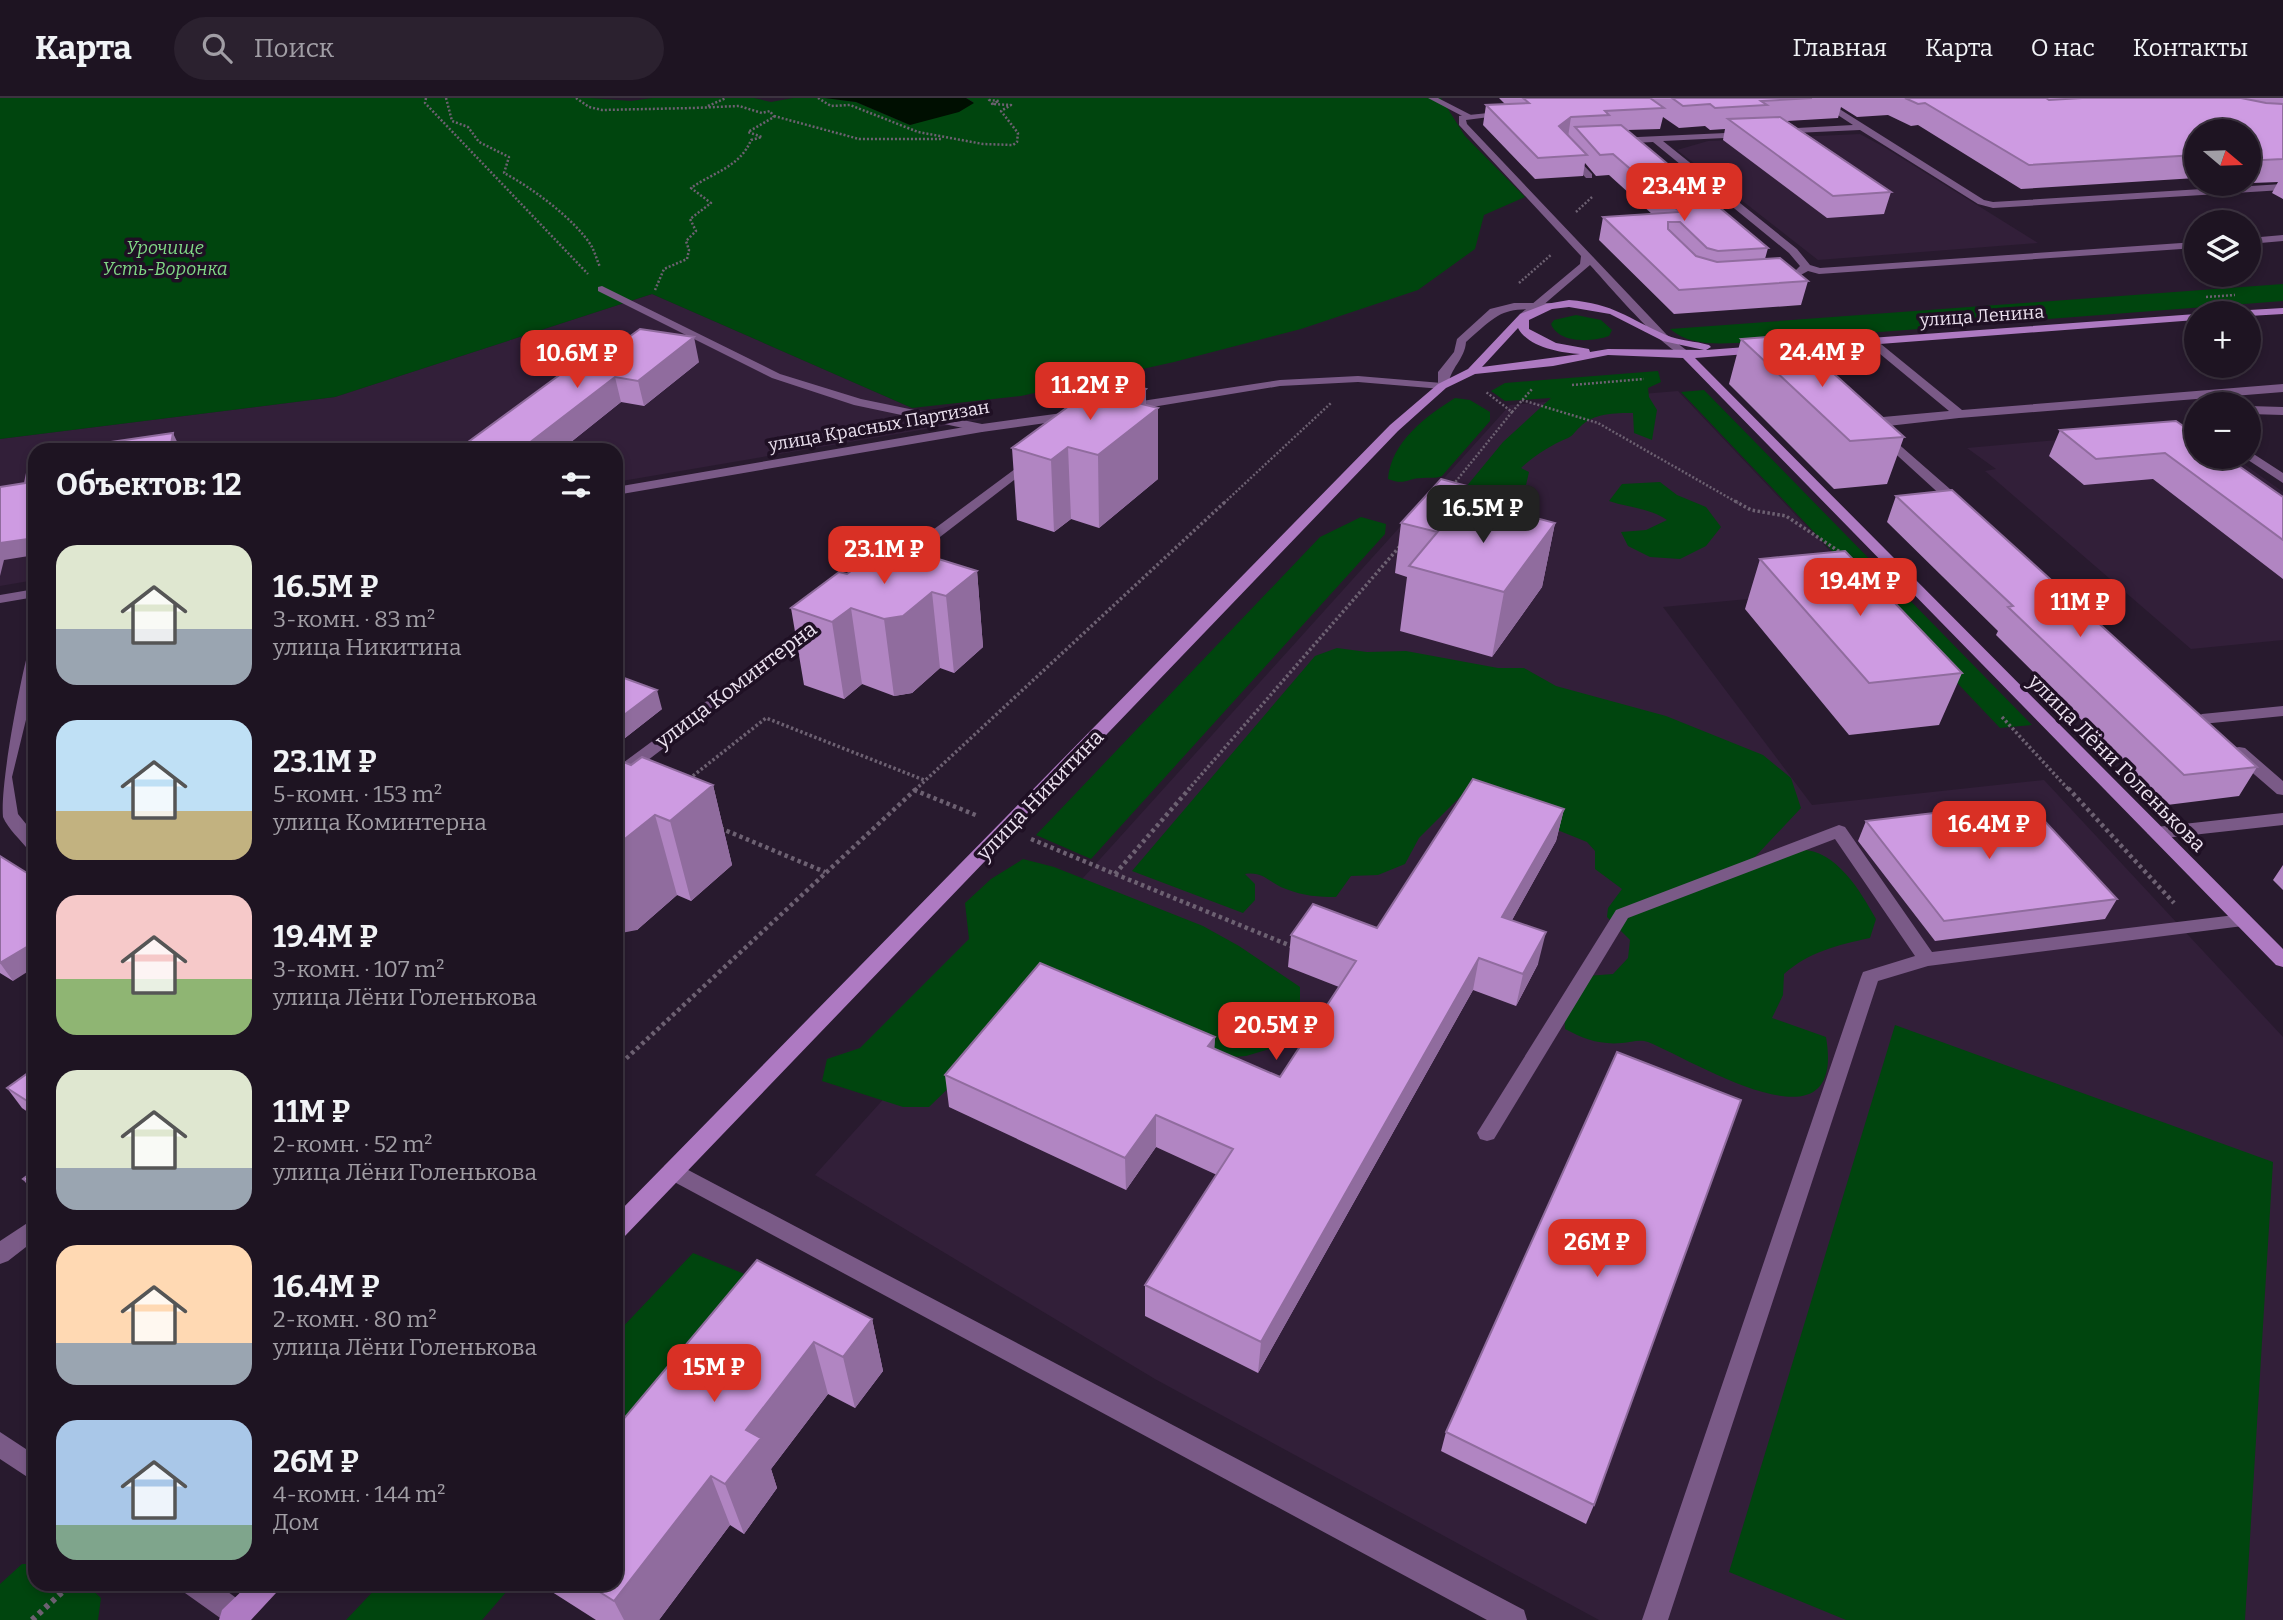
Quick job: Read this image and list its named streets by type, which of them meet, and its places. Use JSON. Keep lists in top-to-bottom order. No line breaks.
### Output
{"streets":{"main road":["улица Ленина","улица Лёни Голенькова","улица Никитина"],"street":["улица Красных Партизан","улица Коминтерна"]},"crossings":[["улица Ленина","улица Лёни Голенькова"]],"parks":["Урочище Усть-Воронка"],"north":"right","page":{"header":"Карта","search":"Поиск","nav":["Главная","Карта","О нас","Контакты"],"map_buttons":["+","−"],"price":["23.4M ₽","24.4M ₽","10.6M ₽","11.2M ₽","16.5M ₽","23.1M ₽","19.4M ₽","11M ₽","16.4M ₽","20.5M ₽","26M ₽","15M ₽"],"heading":"Объектов: 12","list":[{"name":"16.5M ₽","note":"3-комн. · 83 m² · улица Никитина"},{"name":"23.1M ₽","note":"5-комн. · 153 m² · улица Коминтерна"},{"name":"19.4M ₽","note":"3-комн. · 107 m² · улица Лёни Голенькова"},{"name":"11M ₽","note":"2-комн. · 52 m² · улица Лёни Голенькова"},{"name":"16.4M ₽","note":"2-комн. · 80 m² · улица Лёни Голенькова"},{"name":"26M ₽","note":"4-комн. · 144 m² · Дом"}]}}
